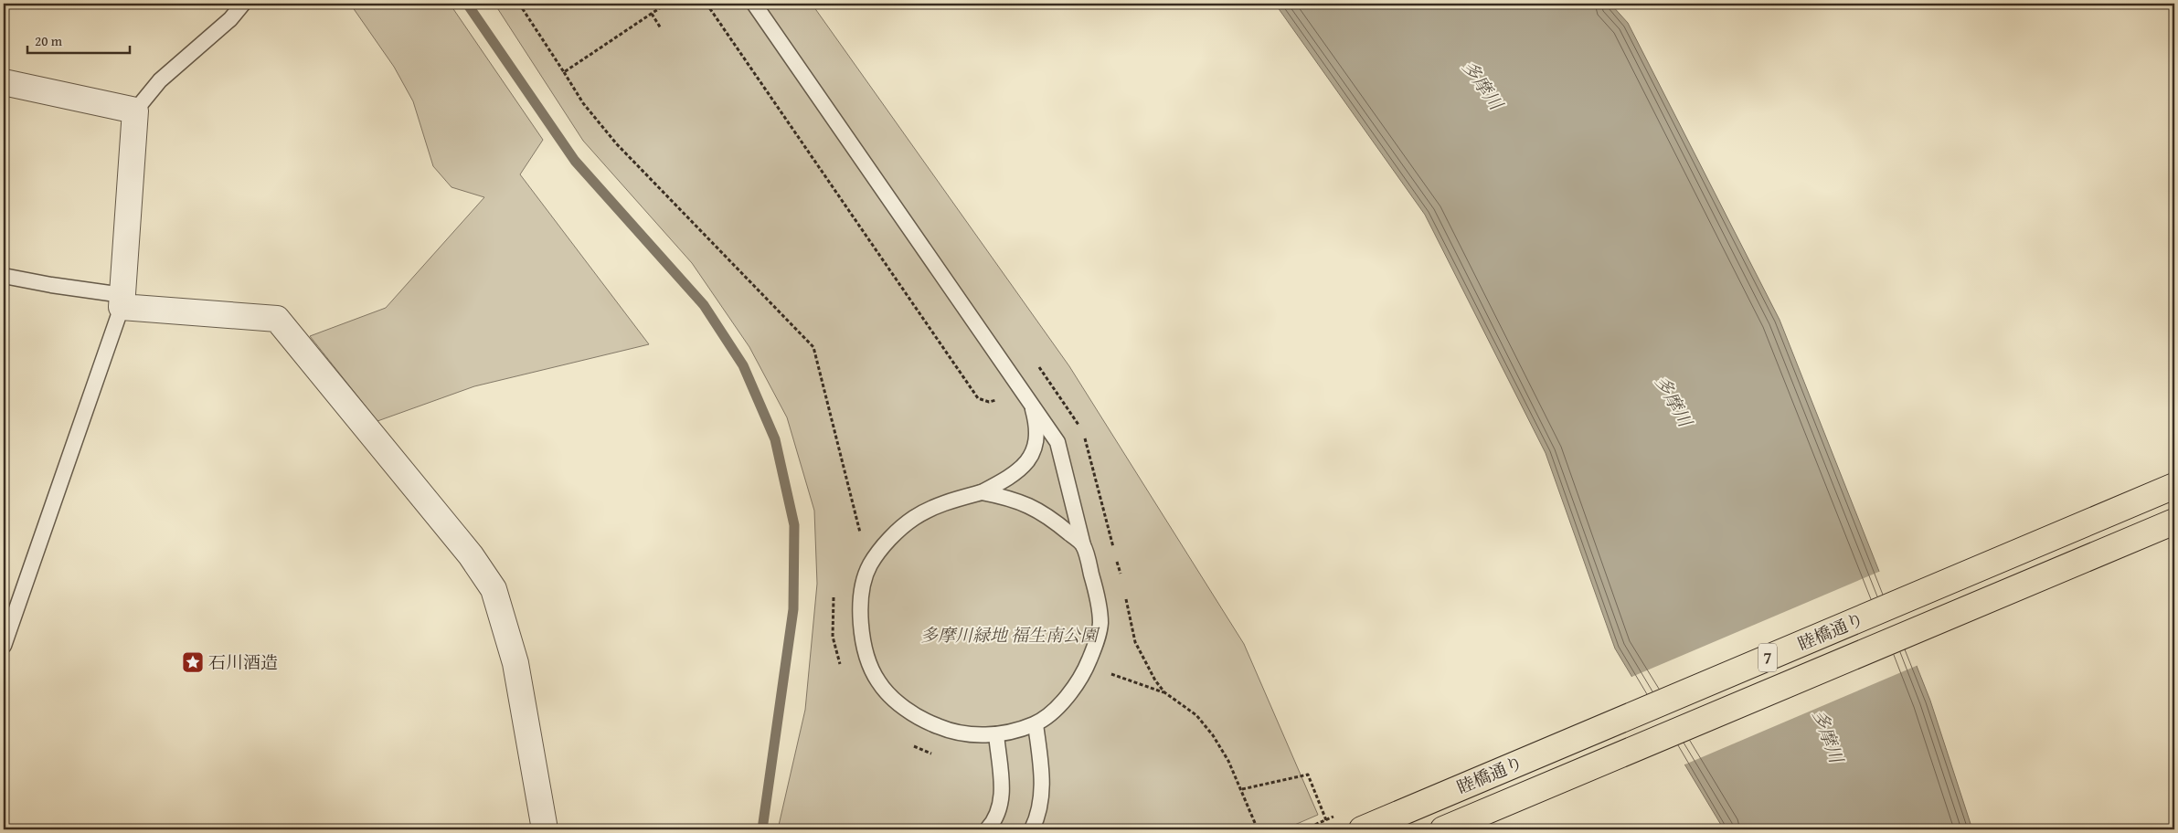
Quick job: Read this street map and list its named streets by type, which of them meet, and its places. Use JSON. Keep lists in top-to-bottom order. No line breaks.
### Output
{"streets":{"main road":["睦橋通り","7"]},"water":["多摩川"],"parks":["多摩川緑地 福生南公園"],"places":{"place":["石川酒造"]},"scale_bar":"20 m"}
